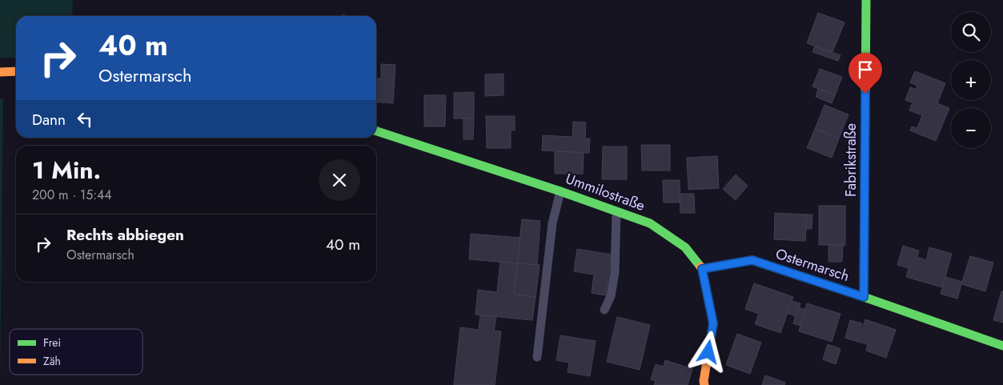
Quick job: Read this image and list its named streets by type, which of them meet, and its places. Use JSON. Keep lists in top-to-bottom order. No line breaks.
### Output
{"streets":{"street":["Fabrikstraße","Ummilostraße","Ostermarsch"]},"crossings":[["Fabrikstraße","Ostermarsch"],["Ummilostraße","Ostermarsch"]],"legend":["Frei","Zäh"],"page":{"map_buttons":["+","−"],"turn":["40 m","Ostermarsch"],"then":"Dann","heading":["1 Min.","200 m · 15:44"],"list":[{"name":"Rechts abbiegen","note":"Ostermarsch","value":"40 m"}]}}
